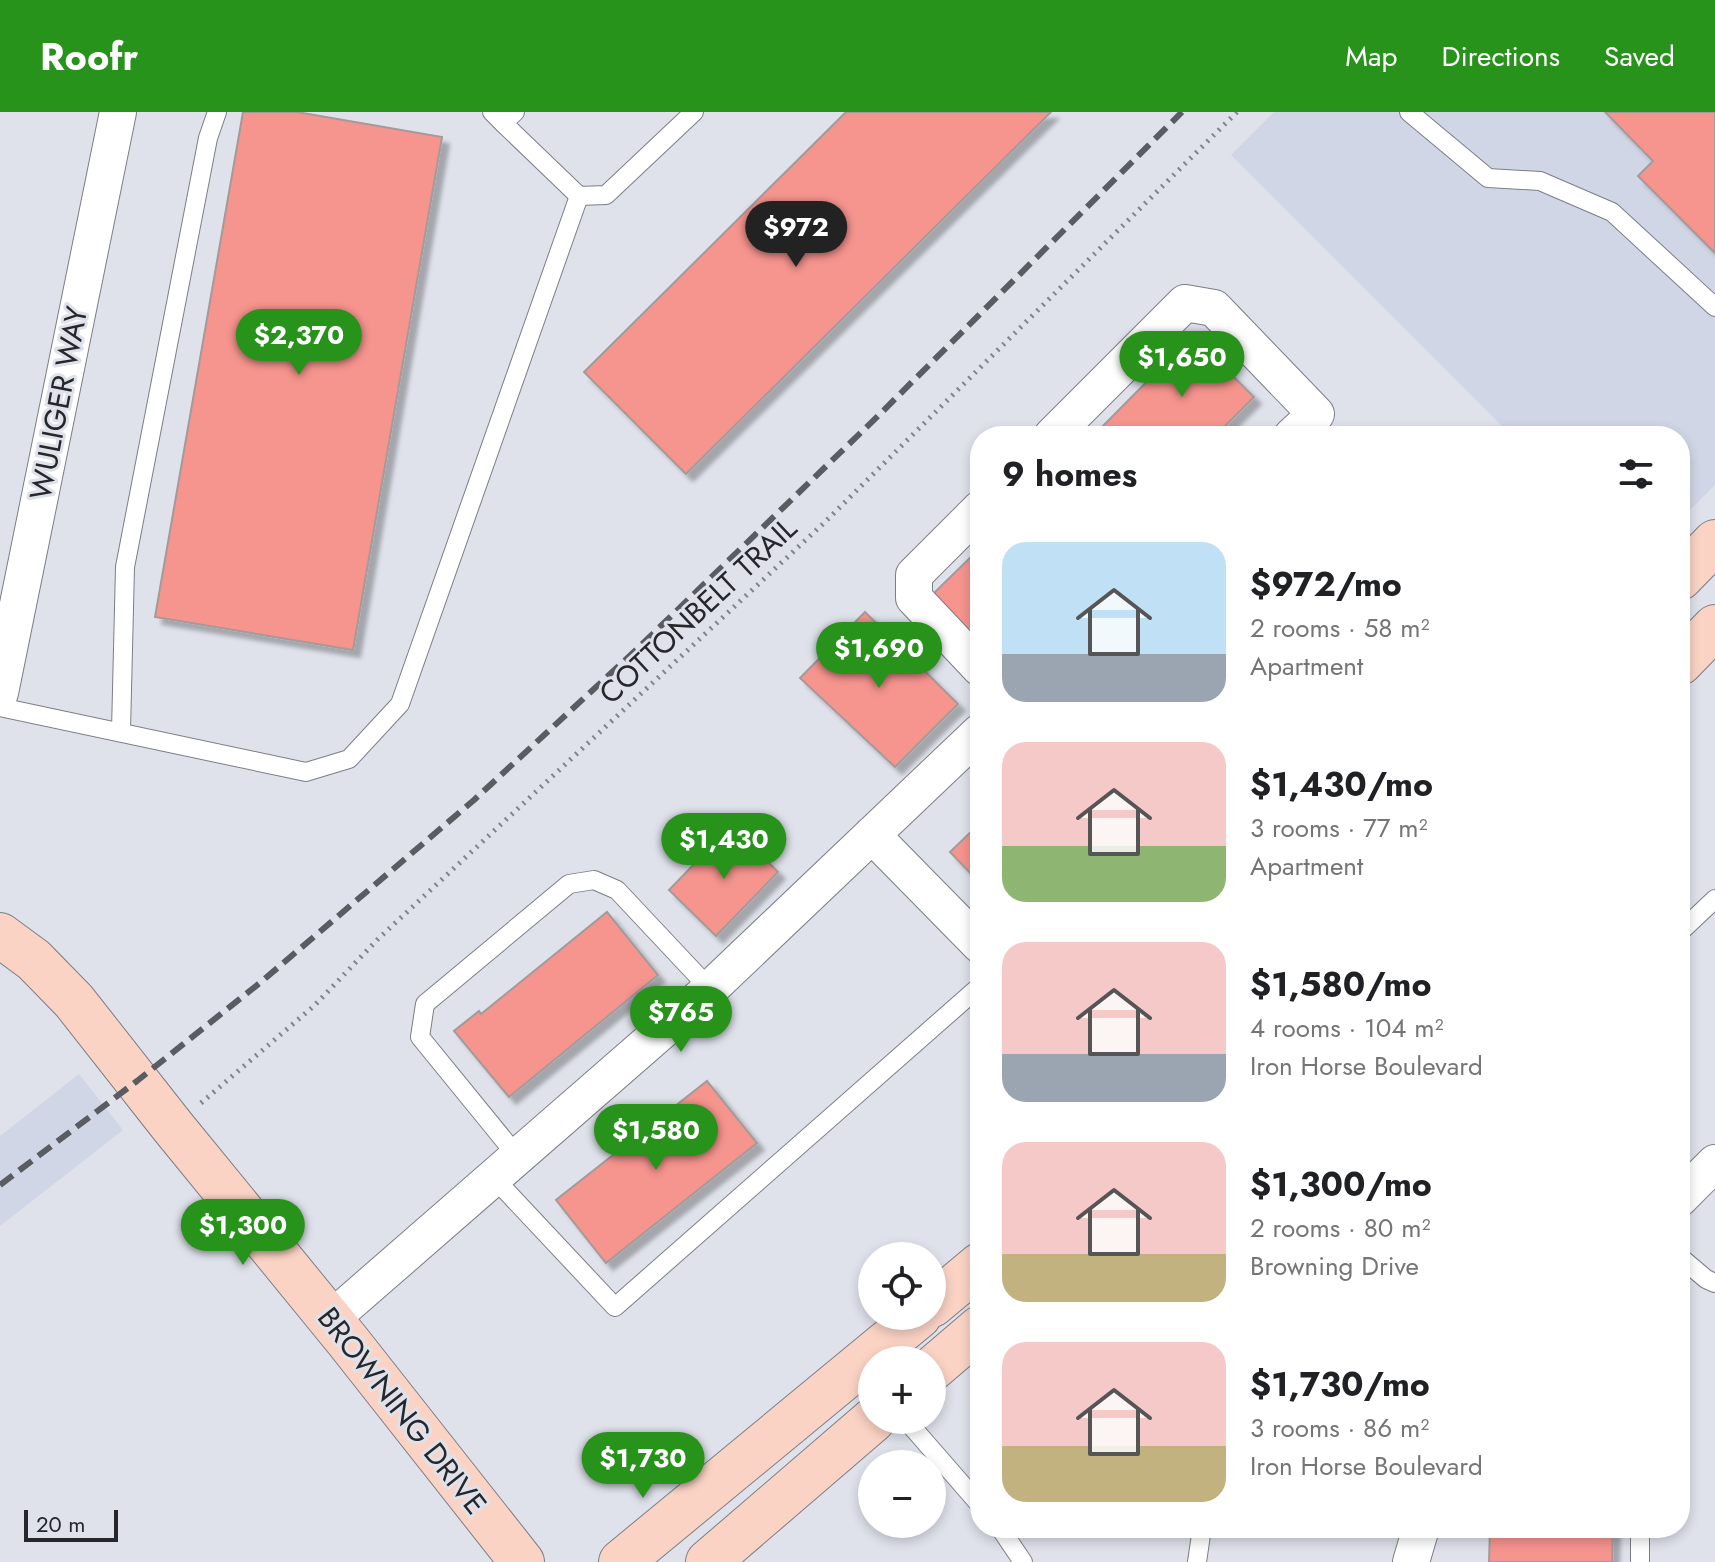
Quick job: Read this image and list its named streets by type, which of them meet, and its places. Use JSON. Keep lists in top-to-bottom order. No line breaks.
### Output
{"streets":{"street":["WULIGER WAY","BROWNING DRIVE"],"path":["COTTONBELT TRAIL"]},"crossings":[["COTTONBELT TRAIL","BROWNING DRIVE"]],"scale_bar":"20 m","page":{"header":"Roofr","nav":["Map","Directions","Saved"],"price":["$972","$2,370","$1,650","$1,690","$1,430","$765","$1,580","$1,300","$1,730"],"heading":"9 homes","list":[{"name":"$972/mo","note":"2 rooms · 58 m² · Apartment"},{"name":"$1,430/mo","note":"3 rooms · 77 m² · Apartment"},{"name":"$1,580/mo","note":"4 rooms · 104 m² · Iron Horse Boulevard"},{"name":"$1,300/mo","note":"2 rooms · 80 m² · Browning Drive"},{"name":"$1,730/mo","note":"3 rooms · 86 m² · Iron Horse Boulevard"}],"map_buttons":["+","−"],"scale":"20 m"}}
